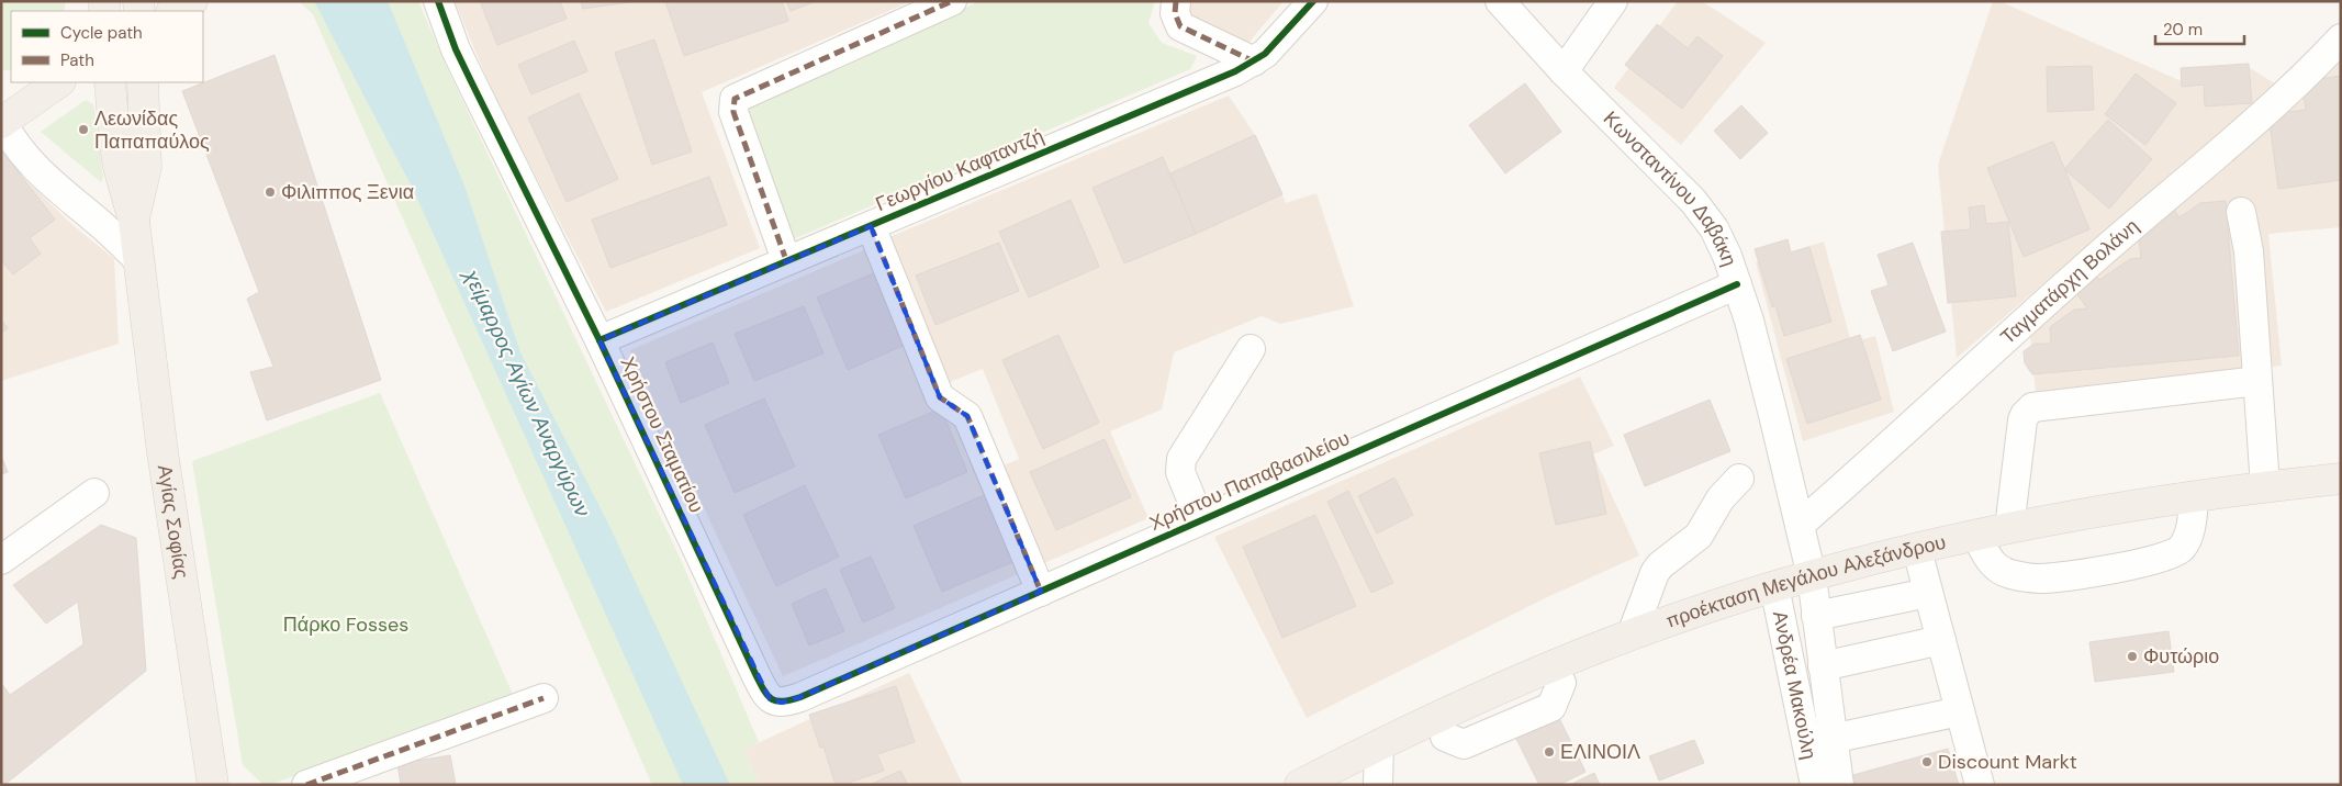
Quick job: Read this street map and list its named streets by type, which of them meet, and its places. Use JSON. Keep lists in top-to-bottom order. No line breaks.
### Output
{"streets":{"main road":["Αγίας Σοφίας","προέκταση Μεγάλου Αλεξάνδρου"],"street":["Γεωργίου Καφταντζή","Κωνσταντίνου Δαβάκη","Ταγματάρχη Βολάνη","Χρήστου Σταματίου","Χρήστου Παπαβασιλείου","Ανδρέα Μακούλη"]},"crossings":[["Γεωργίου Καφταντζή","Χρήστου Σταματίου"],["Κωνσταντίνου Δαβάκη","Ταγματάρχη Βολάνη"],["Κωνσταντίνου Δαβάκη","Χρήστου Παπαβασιλείου"],["Κωνσταντίνου Δαβάκη","προέκταση Μεγάλου Αλεξάνδρου"],["Χρήστου Σταματίου","Χρήστου Παπαβασιλείου"],["προέκταση Μεγάλου Αλεξάνδρου","Ανδρέα Μακούλη"]],"water":["χείμαρρος Αγίων Αναργύρων"],"parks":["Πάρκο Fosses"],"places":["Λεωνίδας Παπαπαύλος","Φιλιππος Ξενια","Φυτώριο","ΕΛΙΝΟΙΛ","Discount Markt"],"legend":["Cycle path","Path"],"scale_bar":"20 m"}
